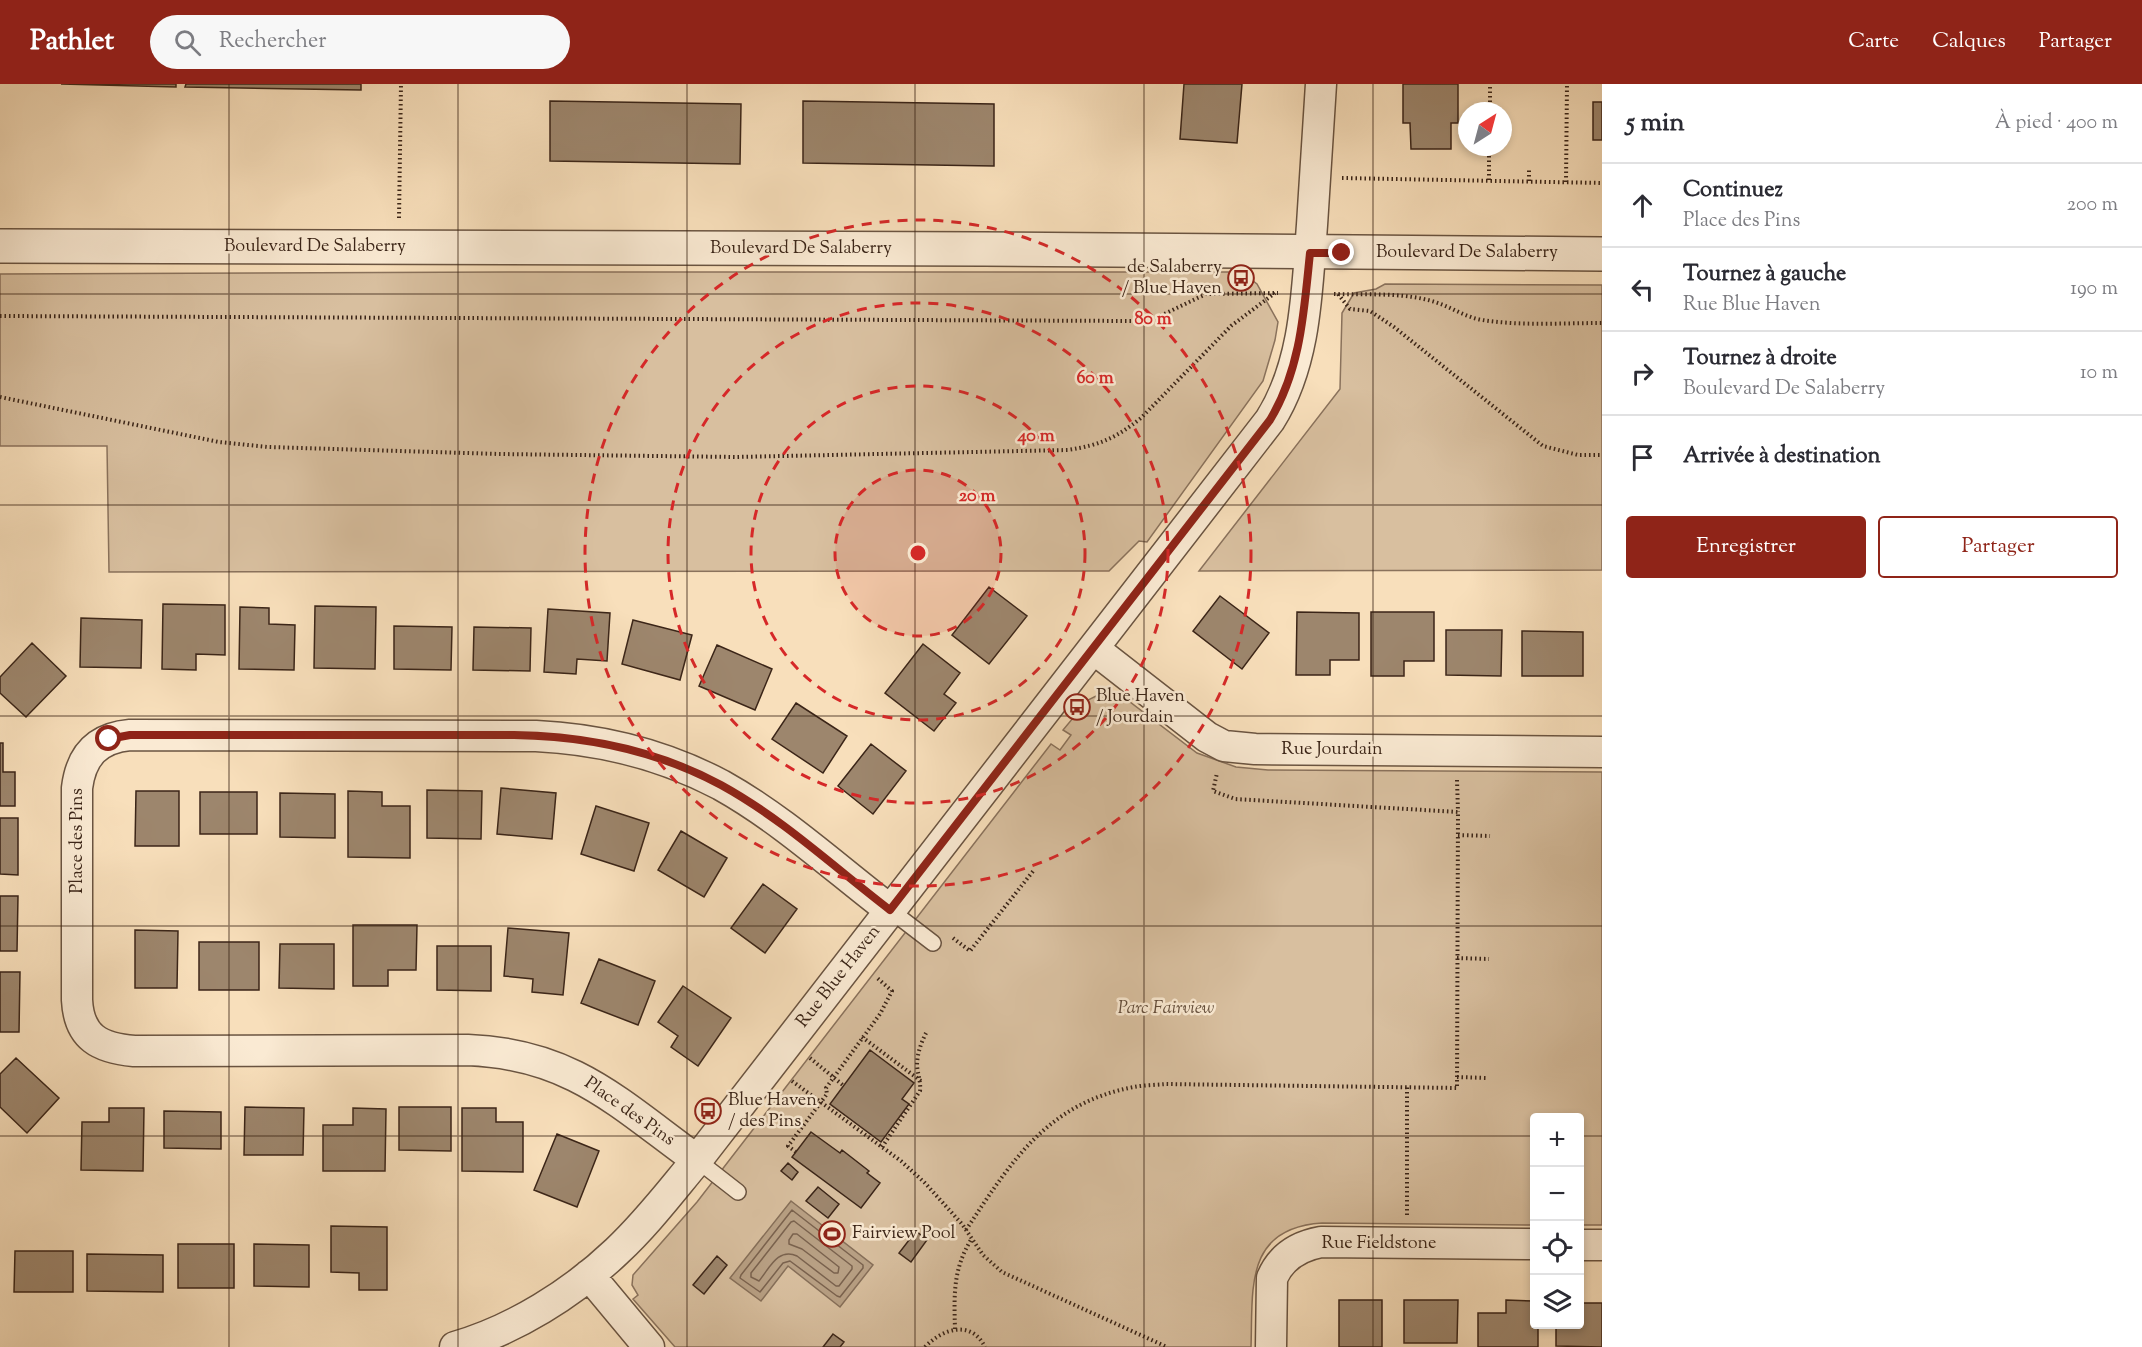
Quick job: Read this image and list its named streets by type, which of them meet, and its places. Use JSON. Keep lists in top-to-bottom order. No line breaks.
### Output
{"streets":{"street":["Boulevard De Salaberry","Rue Jourdain","Place des Pins","Rue Blue Haven","Rue Fieldstone"]},"crossings":[["Boulevard De Salaberry","Rue Blue Haven"],["Rue Jourdain","Rue Blue Haven"],["Place des Pins","Rue Blue Haven"]],"parks":["Parc Fairview"],"places":{"bus stop":["de Salaberry / Blue Haven","Blue Haven / Jourdain","Blue Haven / des Pins"],"sports":["Fairview Pool"]},"north":"top right","page":{"header":"Pathlet","search":"Rechercher","nav":["Carte","Calques","Partager"],"heading":["5 min","À pied · 400 m"],"list":[["Continuez","Place des Pins","200 m"],["Tournez à gauche","Rue Blue Haven","190 m"],["Tournez à droite","Boulevard De Salaberry","10 m"],"Arrivée à destination"],"buttons":["Enregistrer","Partager"],"map_buttons":["+","−"]},"rings":["80 m","60 m","40 m","20 m"]}
